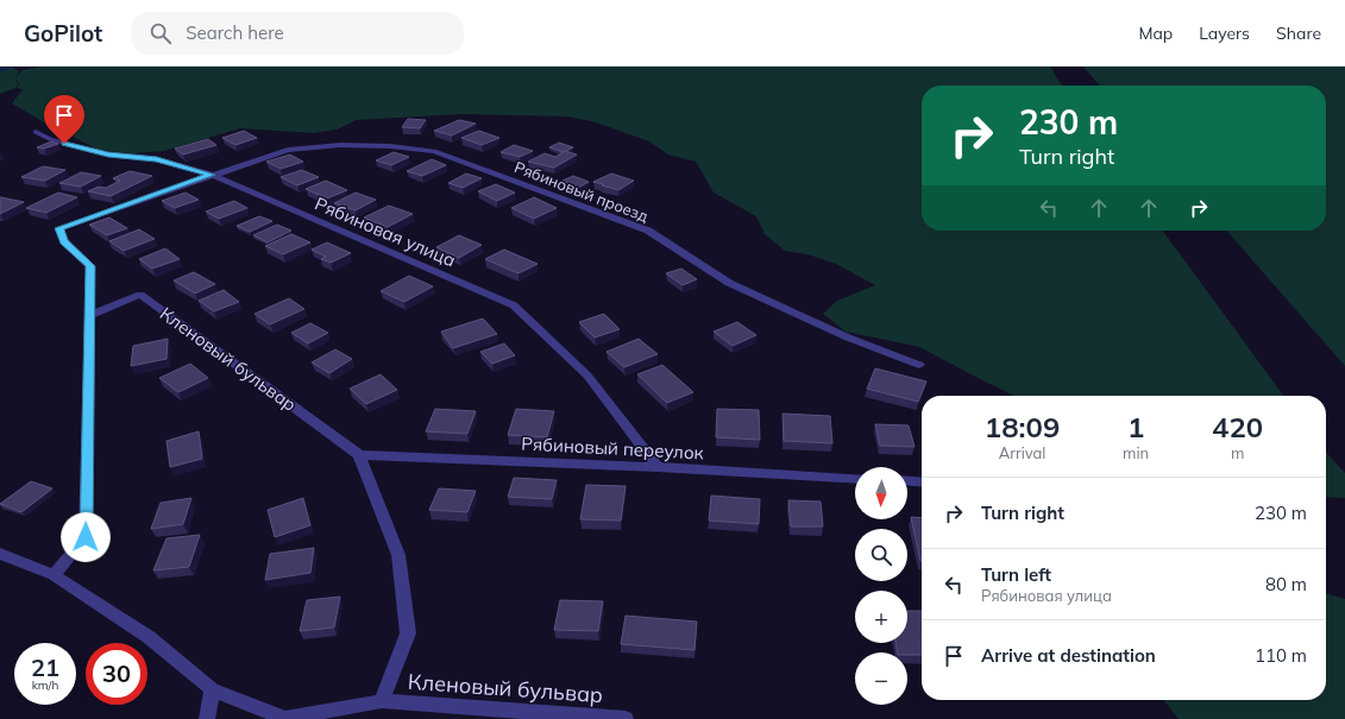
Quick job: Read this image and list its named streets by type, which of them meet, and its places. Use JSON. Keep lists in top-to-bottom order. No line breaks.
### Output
{"streets":{"street":["Рябиновый проезд","Рябиновая улица","Кленовый бульвар","Рябиновый переулок"]},"crossings":[["Рябиновый проезд","Рябиновая улица"],["Рябиновый проезд","Кленовый бульвар"],["Рябиновая улица","Рябиновый переулок"],["Кленовый бульвар","Рябиновый переулок"]],"north":"bottom","page":{"header":"GoPilot","search":"Search here","nav":["Map","Layers","Share"],"turn":["230 m","Turn right"],"eta":["18:09","Arrival","1","min","420","m"],"map_buttons":["+","−"],"list":[{"name":"Turn right","value":"230 m"},{"name":"Turn left","note":"Рябиновая улица","value":"80 m"},{"name":"Arrive at destination","value":"110 m"}],"speed":"21 km/h","limit":"30"}}
